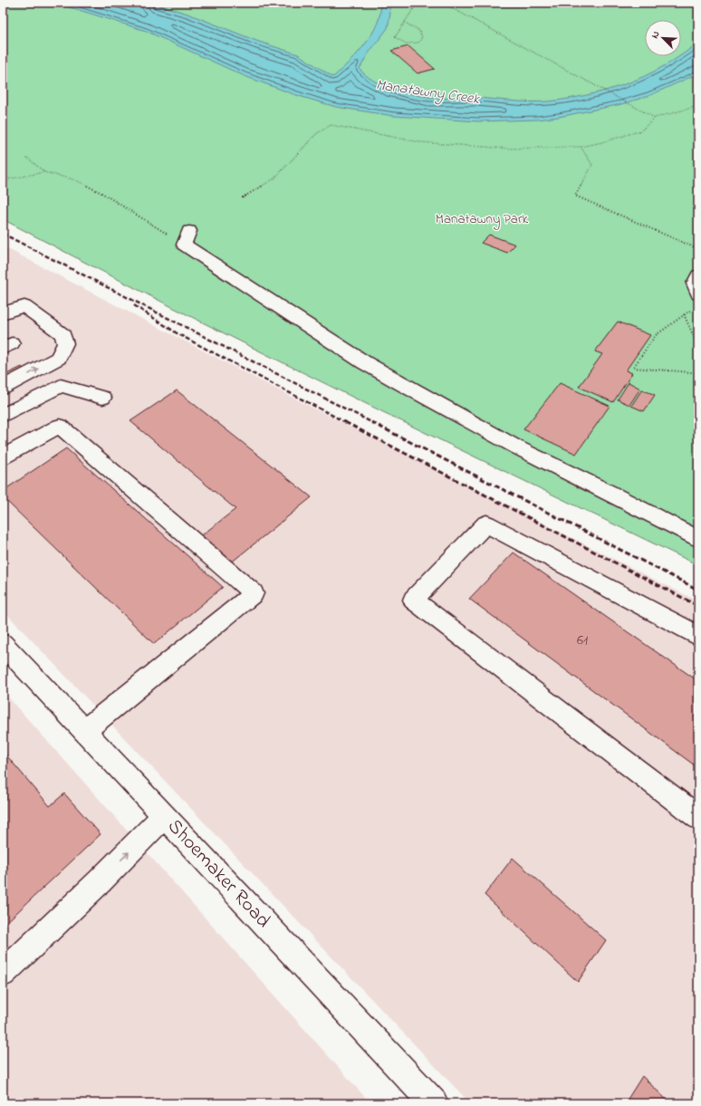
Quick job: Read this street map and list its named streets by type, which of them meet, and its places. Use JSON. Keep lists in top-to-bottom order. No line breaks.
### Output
{"streets":{"street":["Shoemaker Road"]},"water":["Manatawny Creek"],"parks":["Manatawny Park"],"house_numbers":["61"],"north":"top left"}
